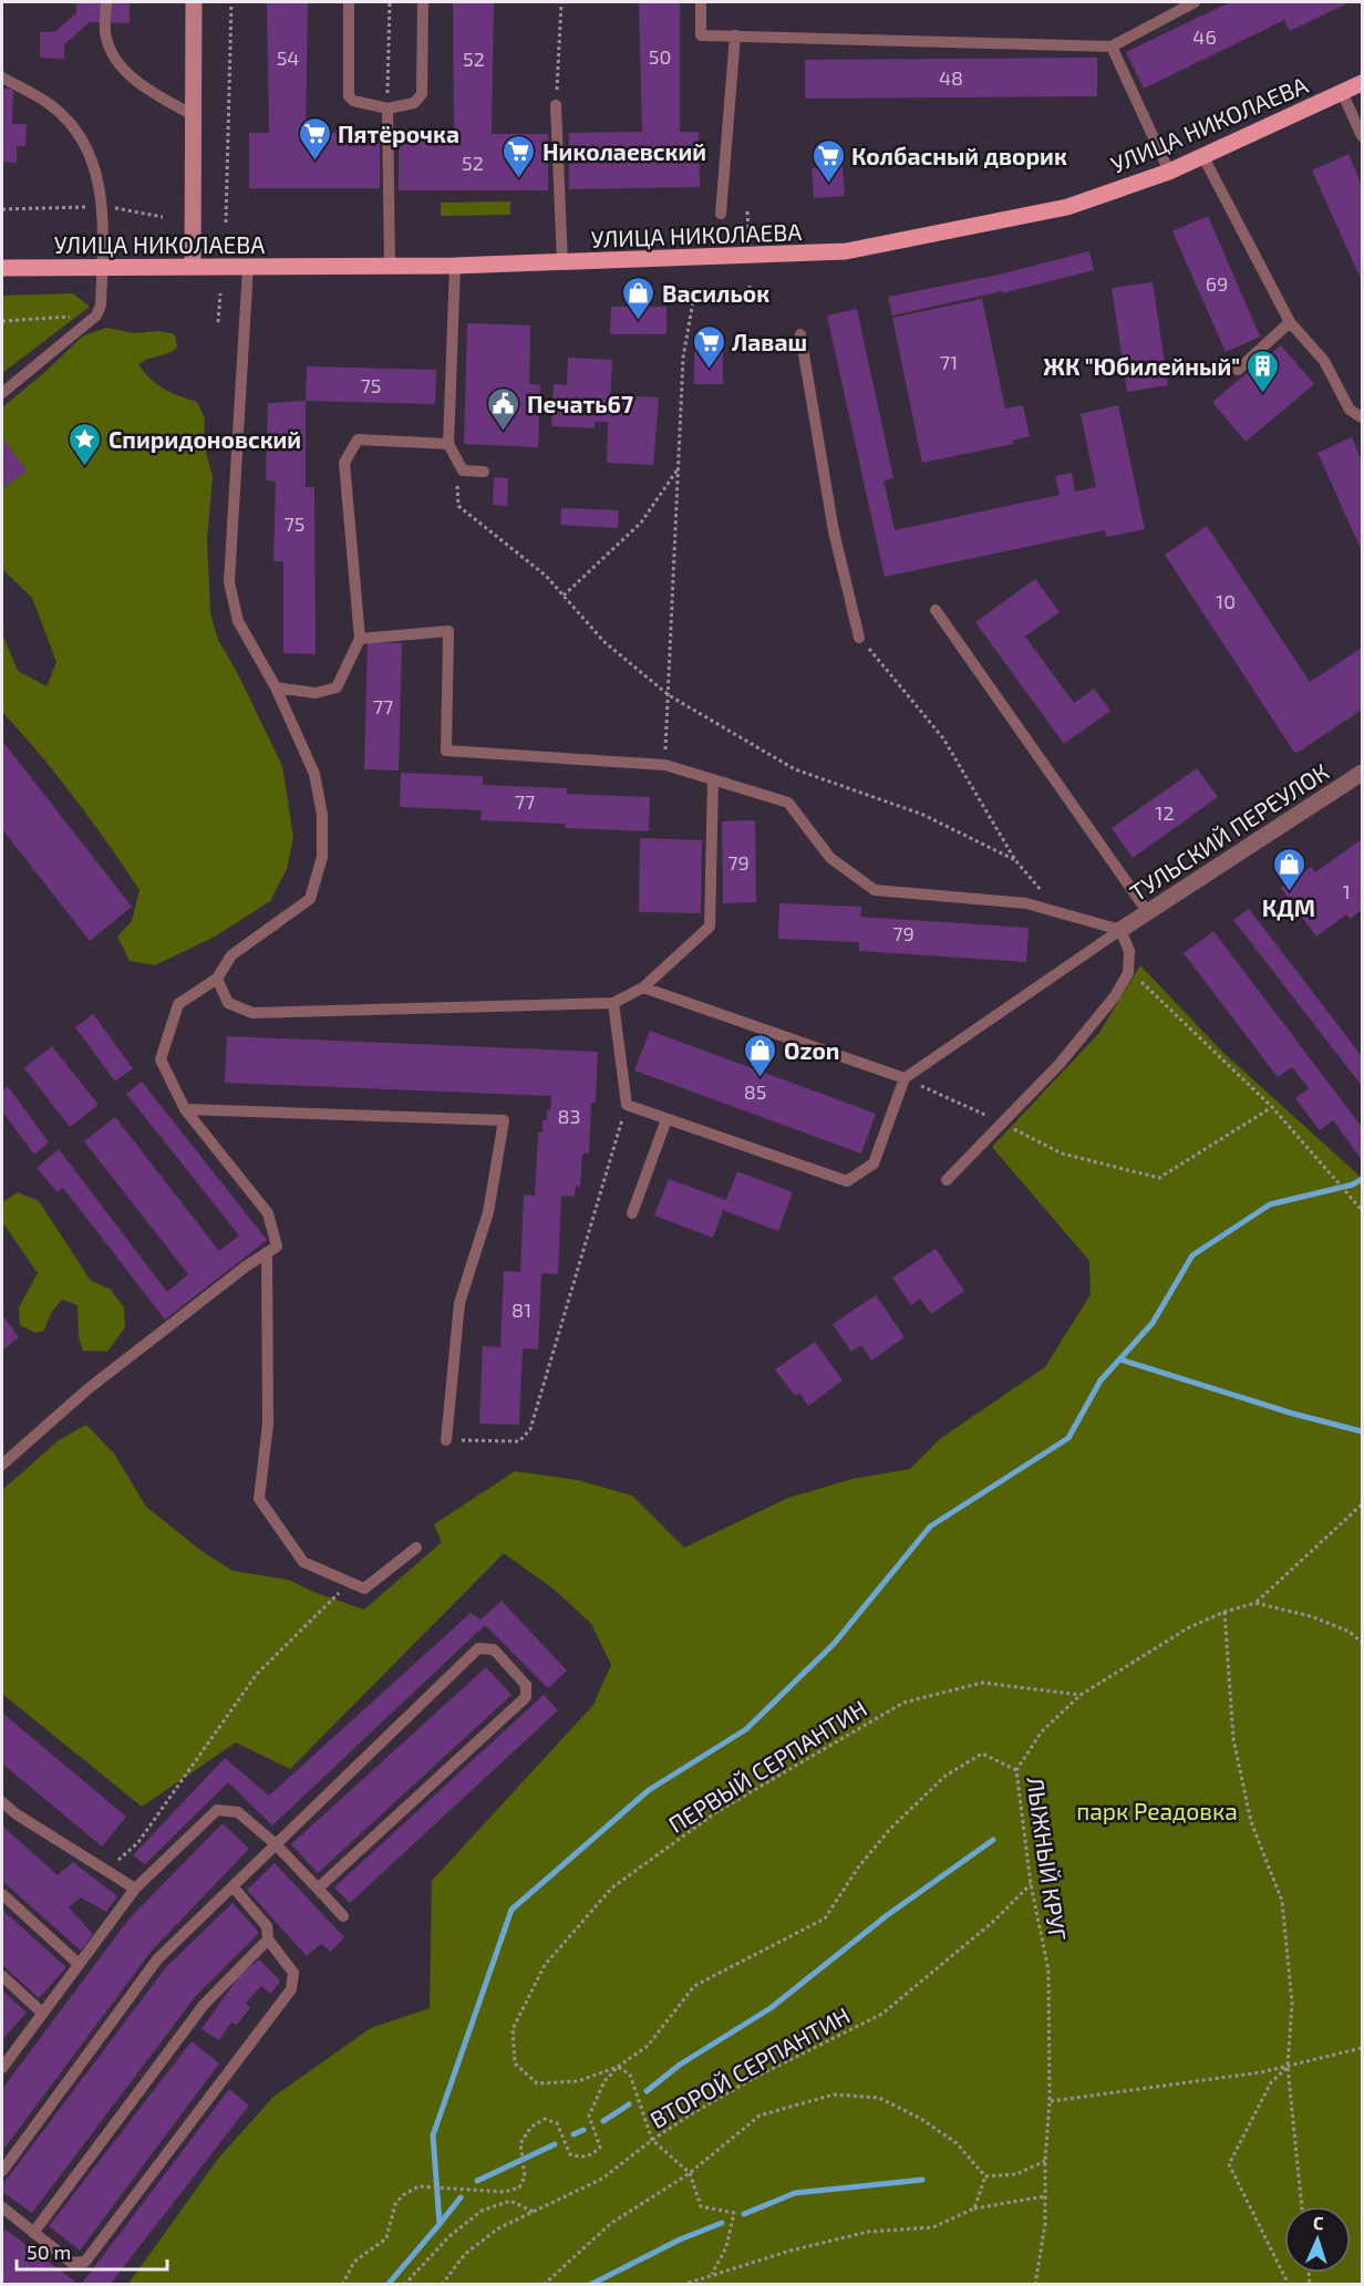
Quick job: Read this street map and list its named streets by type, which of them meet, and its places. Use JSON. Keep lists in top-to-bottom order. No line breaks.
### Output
{"streets":{"main road":["УЛИЦА НИКОЛАЕВА"],"street":["ТУЛЬСКИЙ ПЕРЕУЛОК"],"path":["ПЕРВЫЙ СЕРПАНТИН","ЛЫЖНЫЙ КРУГ","ВТОРОЙ СЕРПАНТИН"]},"crossings":[["ПЕРВЫЙ СЕРПАНТИН","ЛЫЖНЫЙ КРУГ"],["ЛЫЖНЫЙ КРУГ","ВТОРОЙ СЕРПАНТИН"]],"parks":["парк Реадовка"],"places":{"supermarket":["Пятёрочка","Николаевский","Колбасный дворик","Лаваш"],"shop":["Васильок","КДМ","Ozon"],"building":["ЖК \"Юбилейный\""],"public building":["Печать67"],"place":["Спиридоновский"]},"house_numbers":["46","50","54","52","48","52","69","71","75","75","10","77","77","12","79","1","79","85","83","81"],"scale_bar":"50 m","north":"top"}
